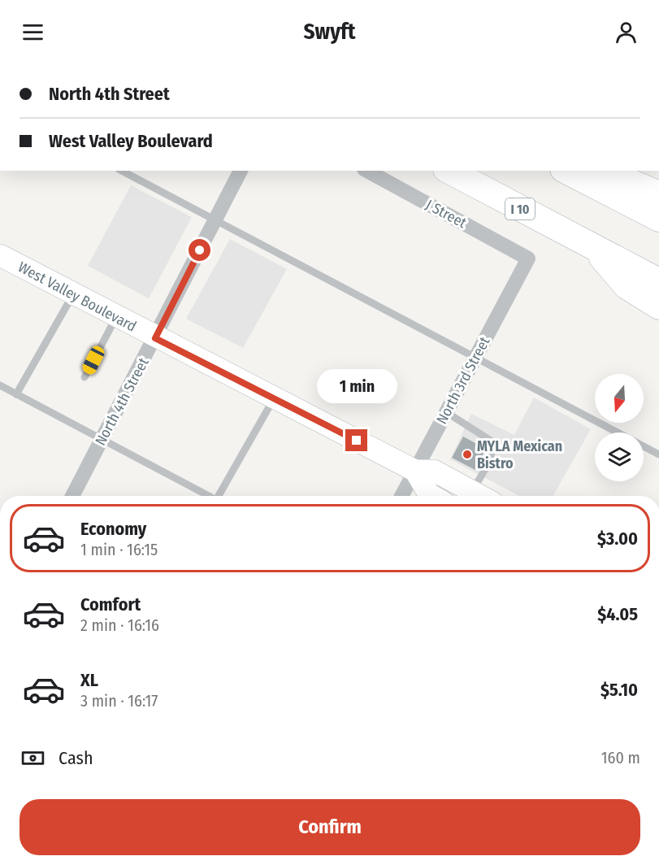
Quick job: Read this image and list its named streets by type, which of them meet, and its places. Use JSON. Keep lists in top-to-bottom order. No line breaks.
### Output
{"streets":{"highway":["I 10"],"main road":["West Valley Boulevard"],"street":["J Street","North 3rd Street","North 4th Street"]},"crossings":[["J Street","North 3rd Street"],["West Valley Boulevard","North 3rd Street"],["West Valley Boulevard","North 4th Street"]],"places":["MYLA Mexican Bistro"],"north":"bottom","page":{"header":"Swyft","banner":["North 4th Street","West Valley Boulevard"],"bubble":"1 min","list":[{"name":"Economy","note":"1 min · 16:15","value":"$3.00"},{"name":"Comfort","note":"2 min · 16:16","value":"$4.05"},{"name":"XL","note":"3 min · 16:17","value":"$5.10"}],"pay":["Cash","160 m"],"buttons":"Confirm"}}
